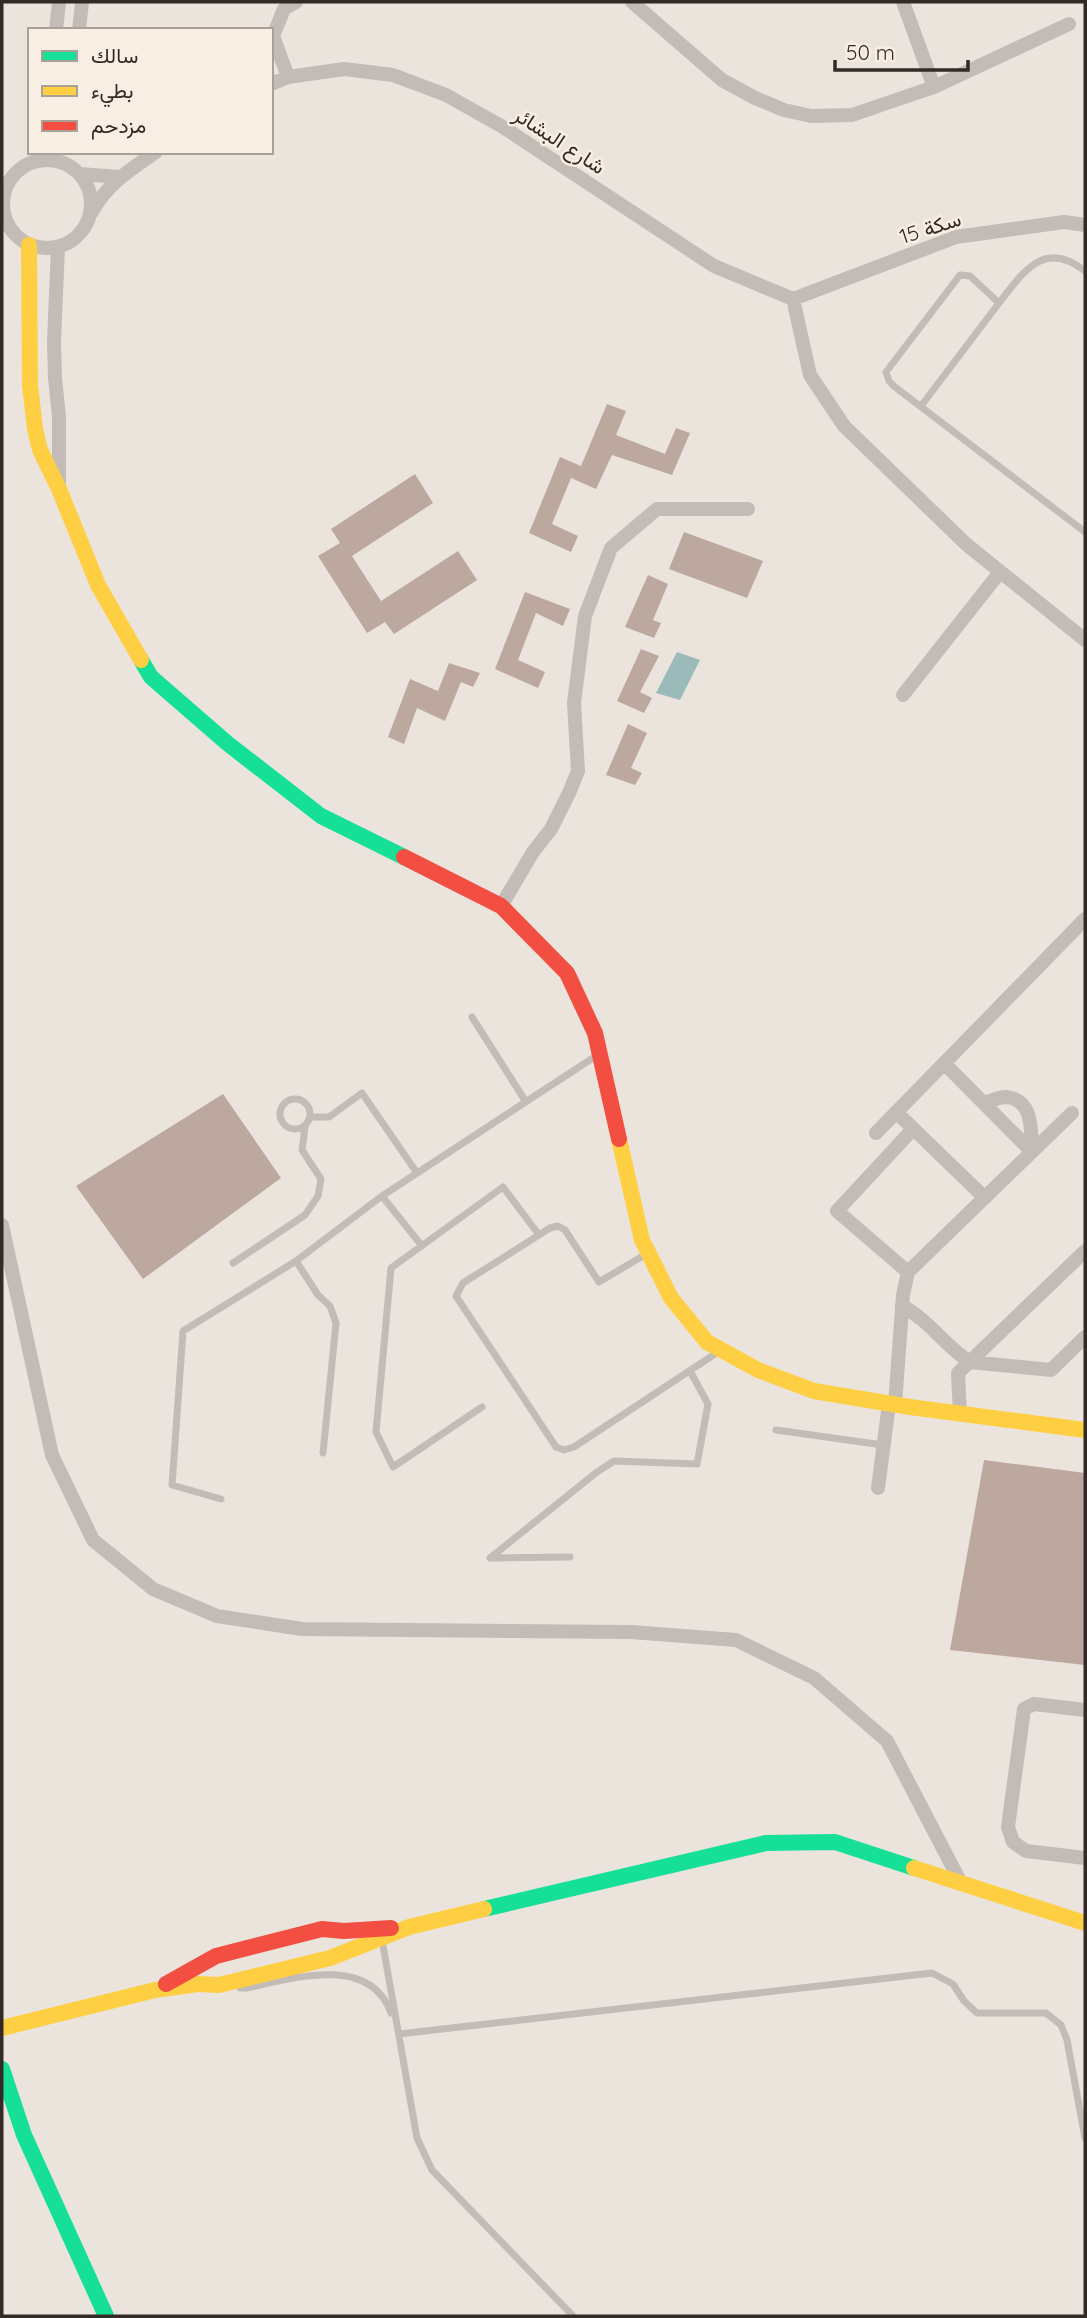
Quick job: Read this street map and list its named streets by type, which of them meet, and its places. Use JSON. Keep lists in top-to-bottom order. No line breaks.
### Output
{"streets":{"street":["شارع البشائر","سكة 15"]},"crossings":[["شارع البشائر","سكة 15"]],"legend":["سالك","بطيء","مزدحم"],"scale_bar":"50 m"}
